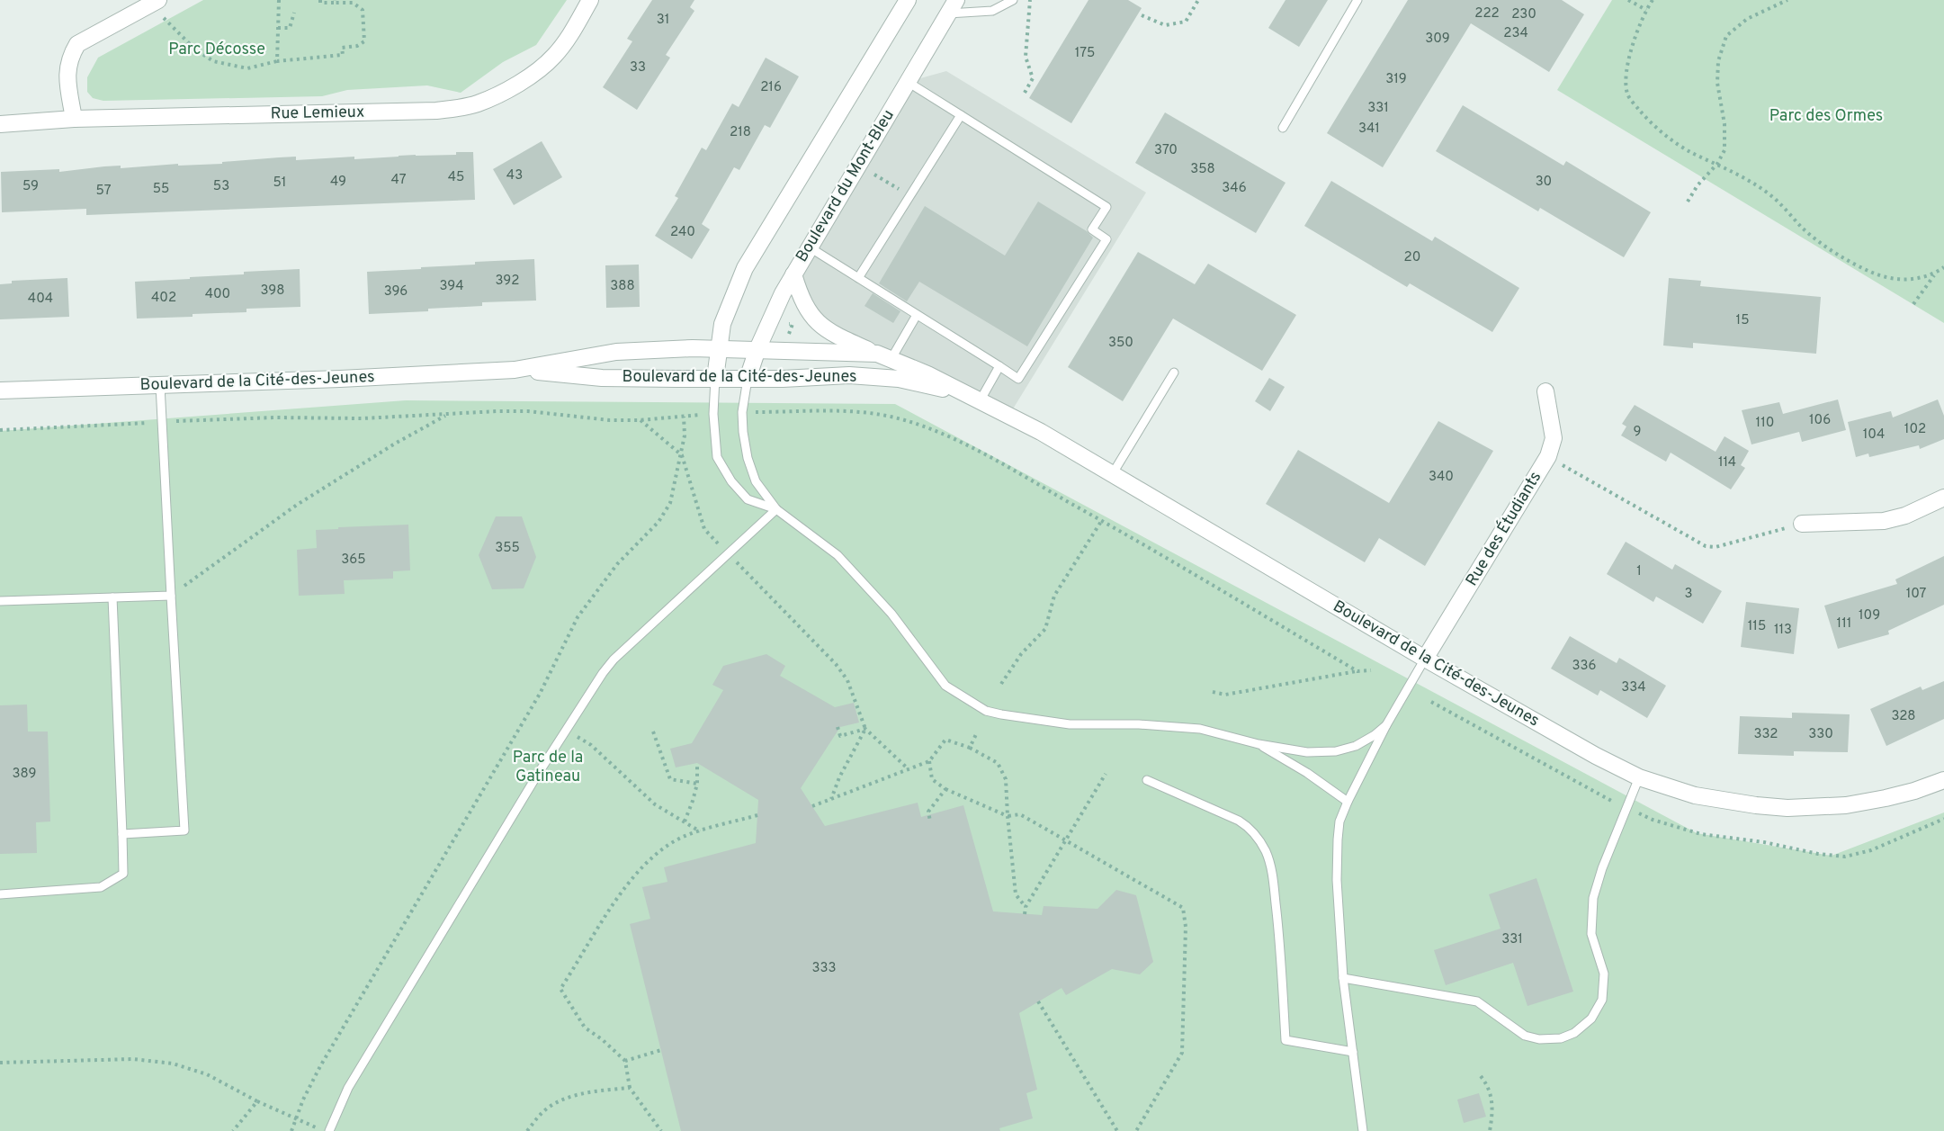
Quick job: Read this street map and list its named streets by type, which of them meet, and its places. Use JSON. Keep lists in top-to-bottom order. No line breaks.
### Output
{"streets":{"street":["Rue Lemieux","Boulevard du Mont-Bleu","Boulevard de la Cité-des-Jeunes","Rue des Étudiants"]},"crossings":[["Boulevard du Mont-Bleu","Boulevard de la Cité-des-Jeunes"],["Boulevard de la Cité-des-Jeunes","Rue des Étudiants"]],"parks":["Parc Décosse","Parc des Ormes","Parc de la Gatineau"],"house_numbers":["222","230","31","234","309","175","33","319","216","331","341","218","370","358","43","45","47","49","30","51","59","53","346","55","57","240","20","392","394","388","398","396","400","402","404","15","350","106","110","102","9","104","114","340","355","365","1","3","107","109","111","115","113","336","334","328","332","330","389","331","333"]}
